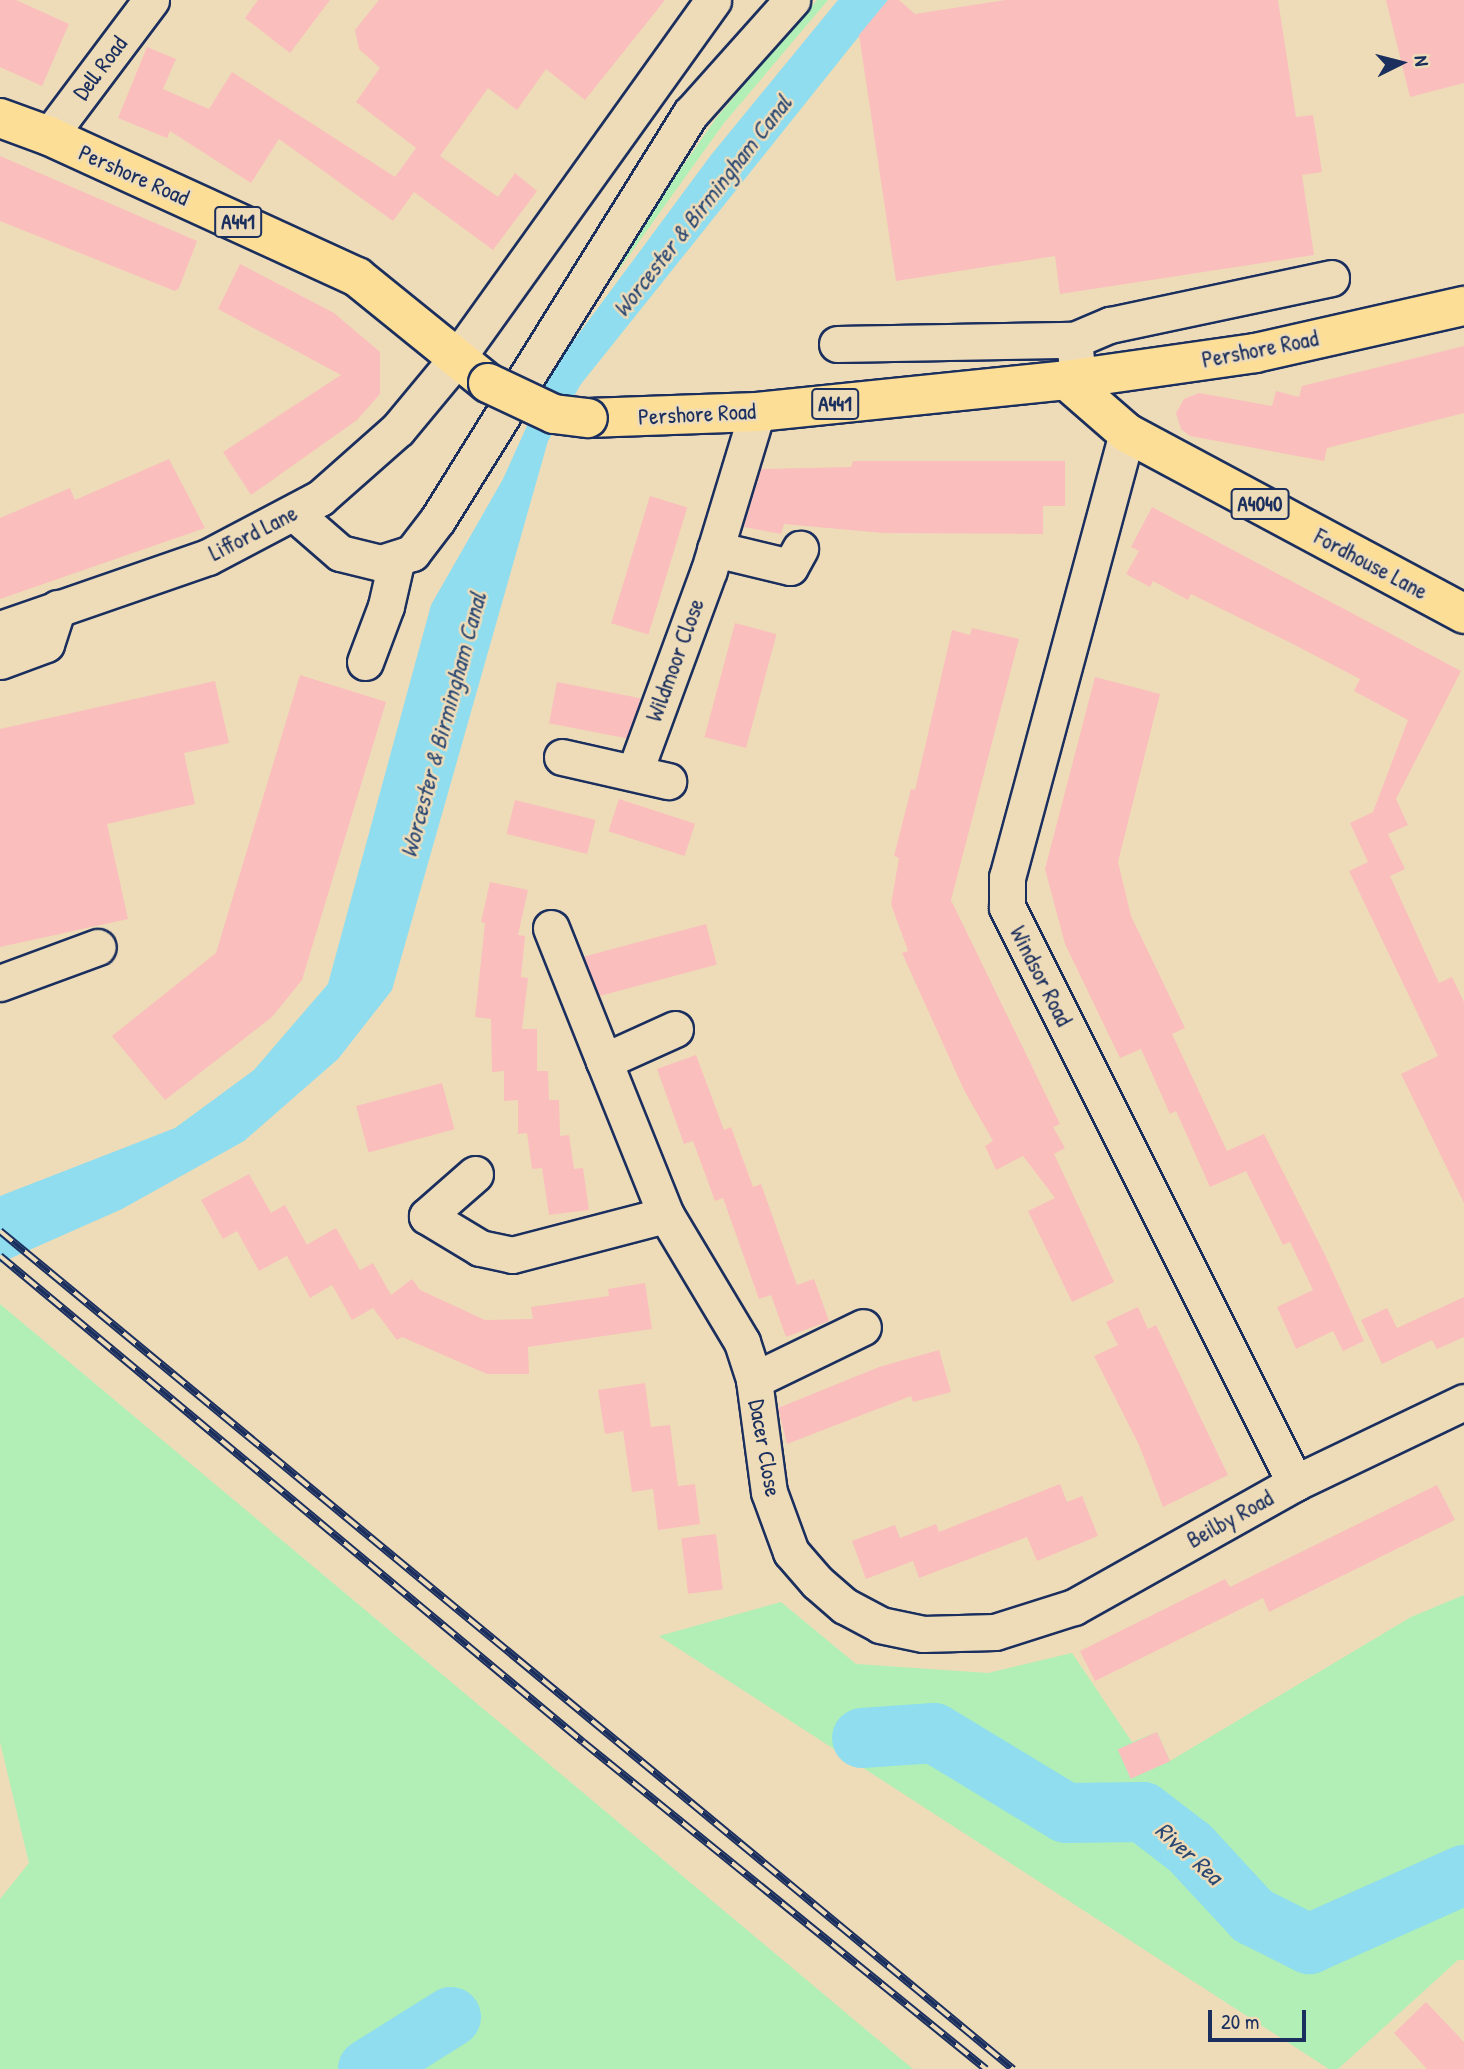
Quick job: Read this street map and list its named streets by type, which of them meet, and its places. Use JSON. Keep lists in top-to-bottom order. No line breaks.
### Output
{"streets":{"main road":["Pershore Road","A441","A4040","Fordhouse Lane"],"street":["Dell Road","Lifford Lane","Wildmoor Close","Windsor Road","Dacer Close","Beilby Road"]},"crossings":[["Dell Road","Pershore Road"],["Pershore Road","Lifford Lane"],["Pershore Road","Fordhouse Lane"],["Pershore Road","Wildmoor Close"],["Fordhouse Lane","Windsor Road"],["Windsor Road","Beilby Road"],["Dacer Close","Beilby Road"]],"water":["Worcester & Birmingham Canal","River Rea"],"scale_bar":"20 m","north":"right"}
